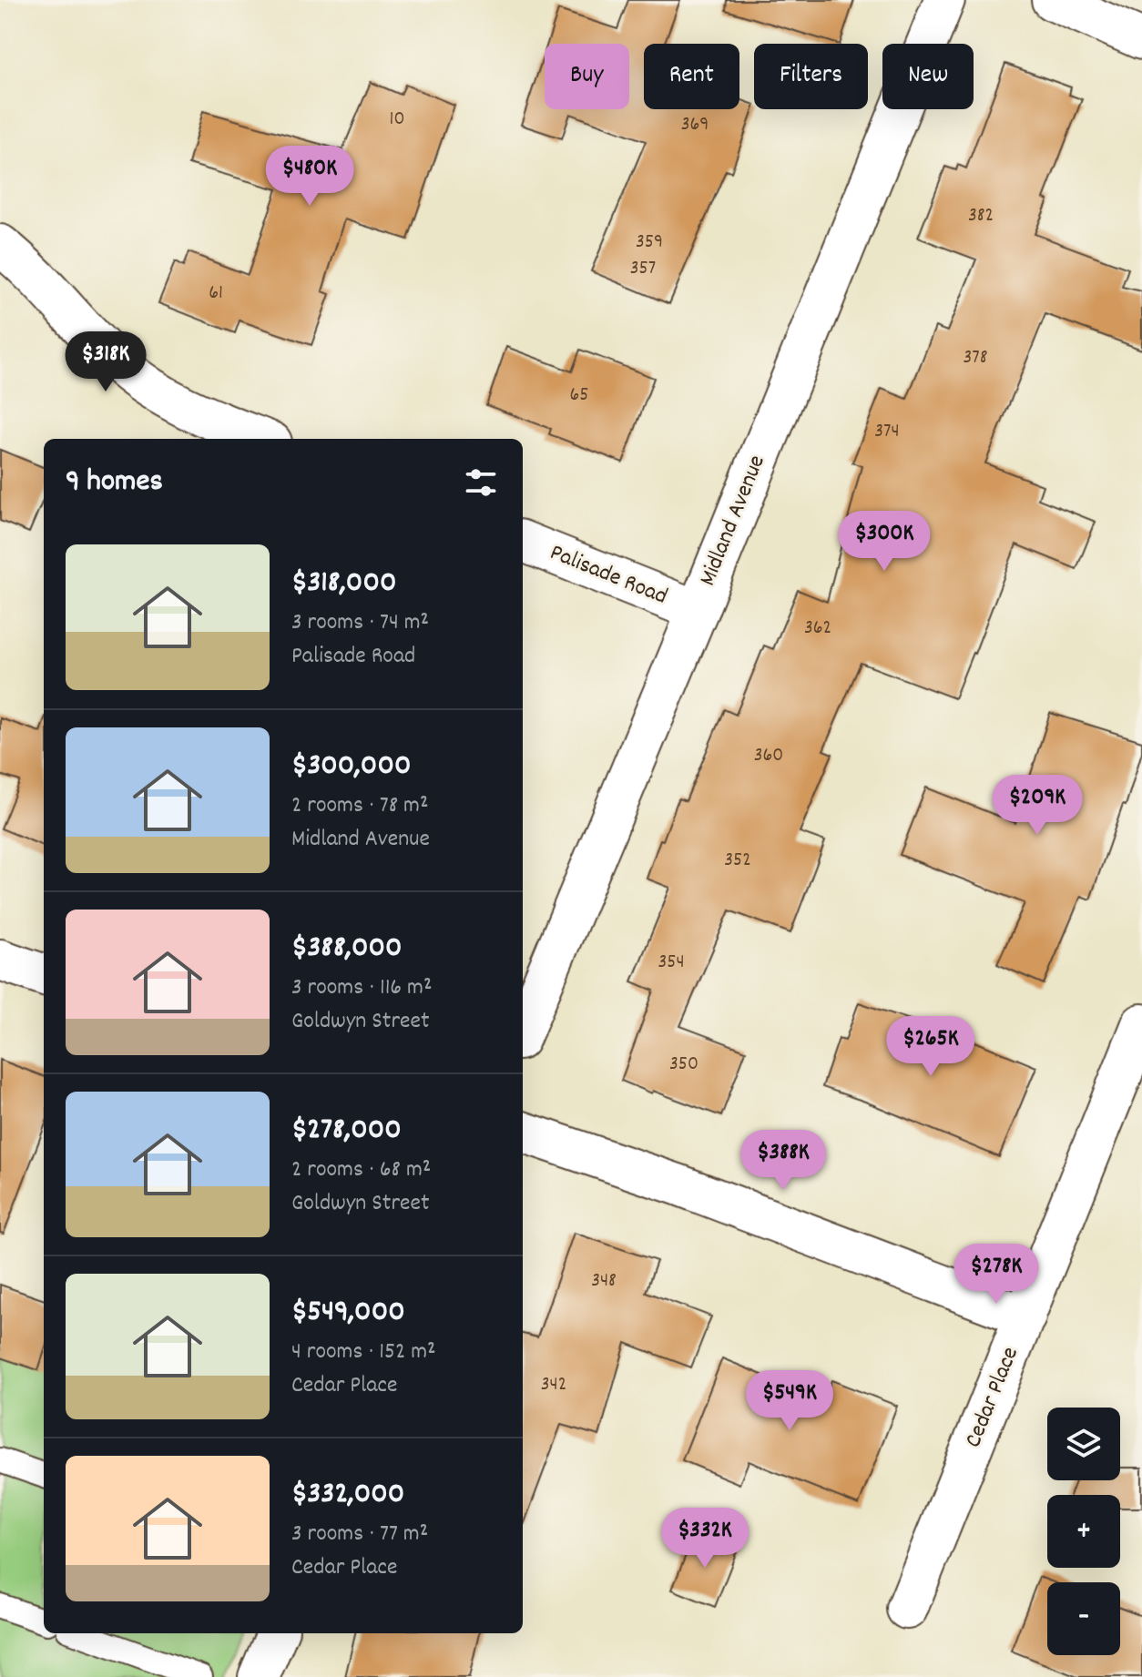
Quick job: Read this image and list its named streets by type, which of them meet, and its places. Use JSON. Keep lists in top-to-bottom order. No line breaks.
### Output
{"streets":{"street":["Midland Avenue","Palisade Road","Cedar Place"]},"crossings":[["Midland Avenue","Palisade Road"]],"house_numbers":["10","369","382","359","357","61","378","65","374","362","360","352","354","350","348","342"],"page":{"chip":["Buy","Rent","Filters","New"],"price":["$480K","$318K","$300K","$209K","$265K","$388K","$278K","$549K","$332K"],"heading":"9 homes","list":[{"name":"$318,000","note":"3 rooms · 74 m² · Palisade Road"},{"name":"$300,000","note":"2 rooms · 78 m² · Midland Avenue"},{"name":"$388,000","note":"3 rooms · 116 m² · Goldwyn Street"},{"name":"$278,000","note":"2 rooms · 68 m² · Goldwyn Street"},{"name":"$549,000","note":"4 rooms · 152 m² · Cedar Place"},{"name":"$332,000","note":"3 rooms · 77 m² · Cedar Place"}],"map_buttons":["+","−"]}}
